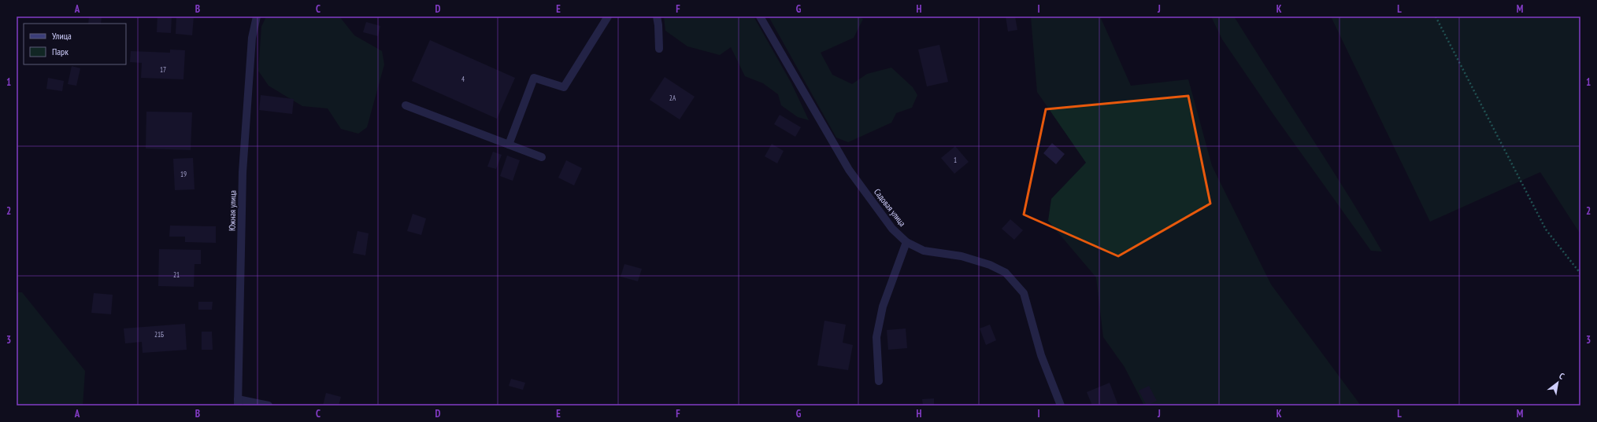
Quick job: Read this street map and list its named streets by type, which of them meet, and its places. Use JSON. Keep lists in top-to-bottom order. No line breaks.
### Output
{"streets":{"street":["Садовая улица","Южная улица"]},"house_numbers":["17","4","2А","1","19","21","21Б"],"legend":["Улица","Парк"],"north":"top right","grid":{"columns":["A","B","C","D","E","F","G","H","I","J","K","L","M"],"rows":["1","2","3"]}}
